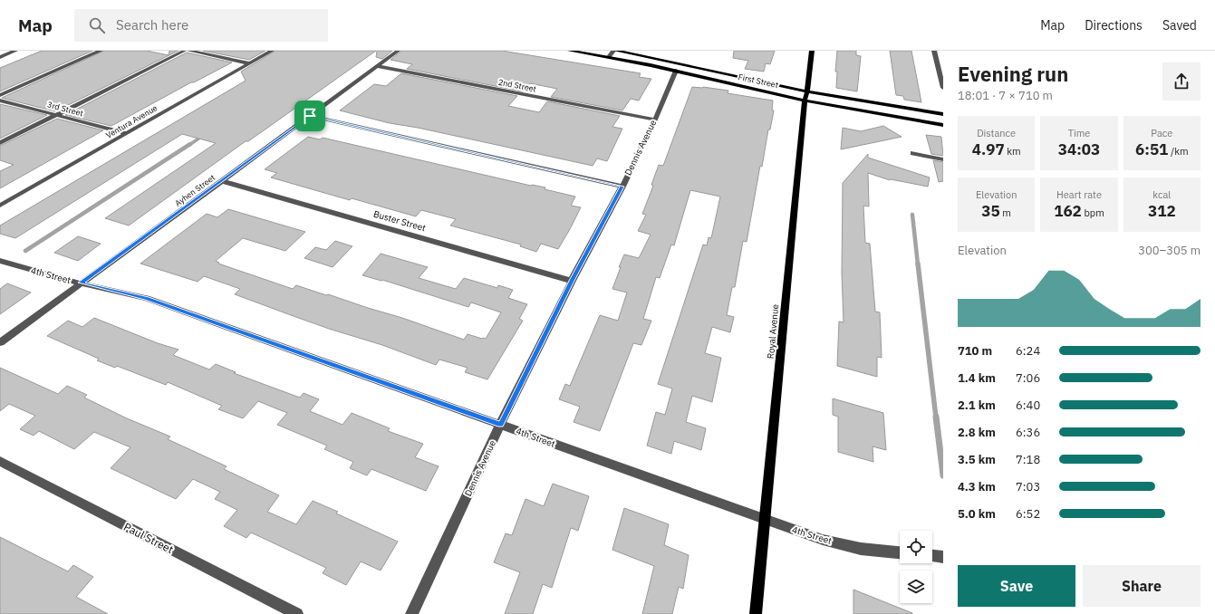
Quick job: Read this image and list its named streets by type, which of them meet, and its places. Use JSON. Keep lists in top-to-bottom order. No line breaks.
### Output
{"streets":{"main road":["First Street","Royal Avenue"],"street":["2nd Street","3rd Street","Ventura Avenue","Dennis Avenue","Ayhen Street","Buster Street","4th Street","Paul Street"]},"crossings":[["First Street","Dennis Avenue"],["First Street","Royal Avenue"],["2nd Street","Dennis Avenue"],["2nd Street","Ayhen Street"],["3rd Street","Ventura Avenue"],["Dennis Avenue","Buster Street"],["Dennis Avenue","4th Street"],["Ayhen Street","Buster Street"],["Ayhen Street","4th Street"],["4th Street","Royal Avenue"]],"page":{"header":"Map","search":"Search here","nav":["Map","Directions","Saved"],"heading":["Evening run","18:01 · 7 × 710 m"],"stats":[["Distance","4.97 km"],["Time","34:03"],["Pace","6:51 /km"],["Elevation","35 m"],["Heart rate","162 bpm"],["kcal","312"]],"chart":["Elevation","300–305 m"],"list":[{"name":"710 m","note":"6:24"},{"name":"1.4 km","note":"7:06"},{"name":"2.1 km","note":"6:40"},{"name":"2.8 km","note":"6:36"},{"name":"3.5 km","note":"7:18"},{"name":"4.3 km","note":"7:03"},{"name":"5.0 km","note":"6:52"}],"buttons":["Save","Share"]}}
